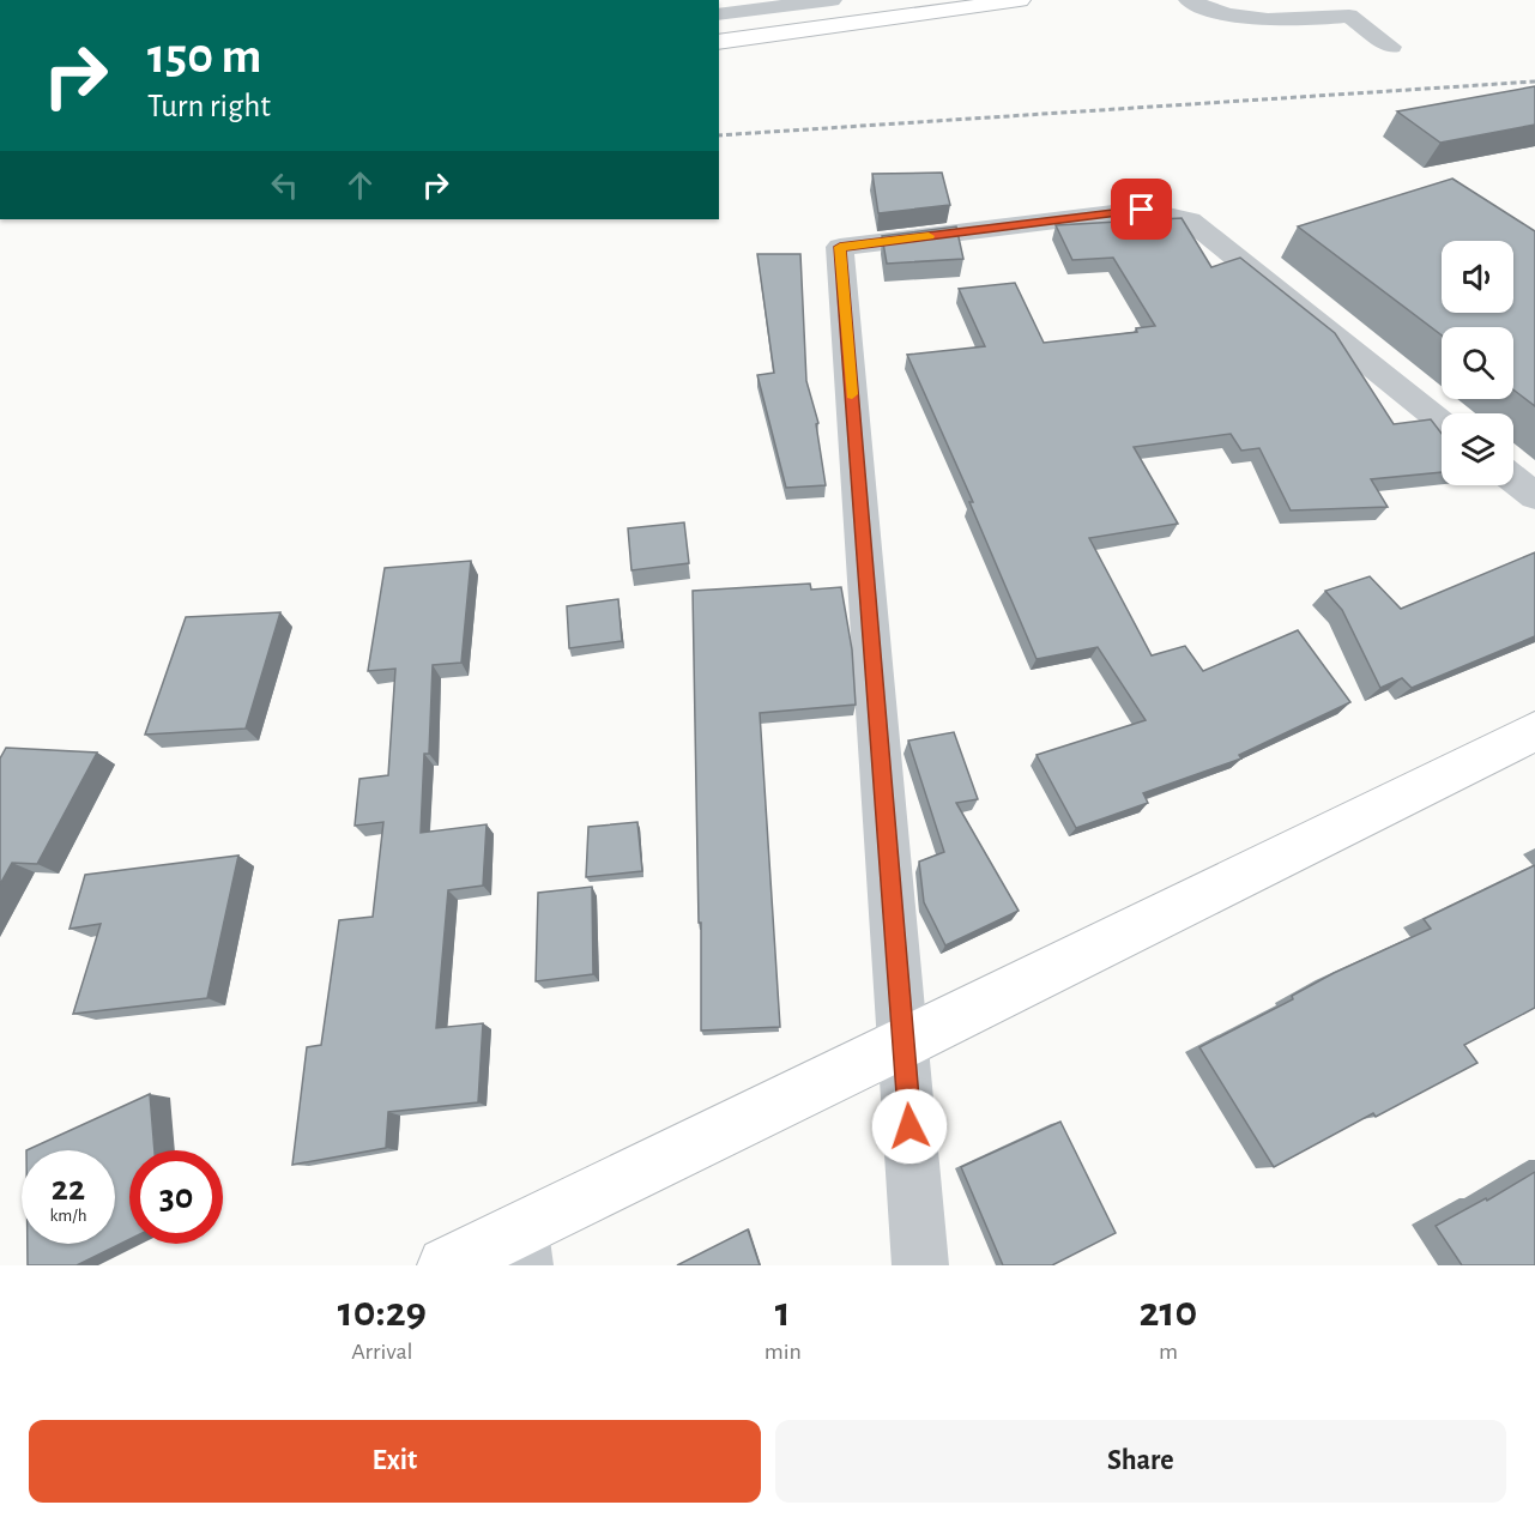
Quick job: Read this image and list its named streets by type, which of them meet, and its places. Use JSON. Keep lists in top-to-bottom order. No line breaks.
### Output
{"page":{"turn":["150 m","Turn right"],"speed":"22 km/h","limit":"30","eta":["10:29","Arrival","1","min","210","m"],"buttons":["Exit","Share"]}}
